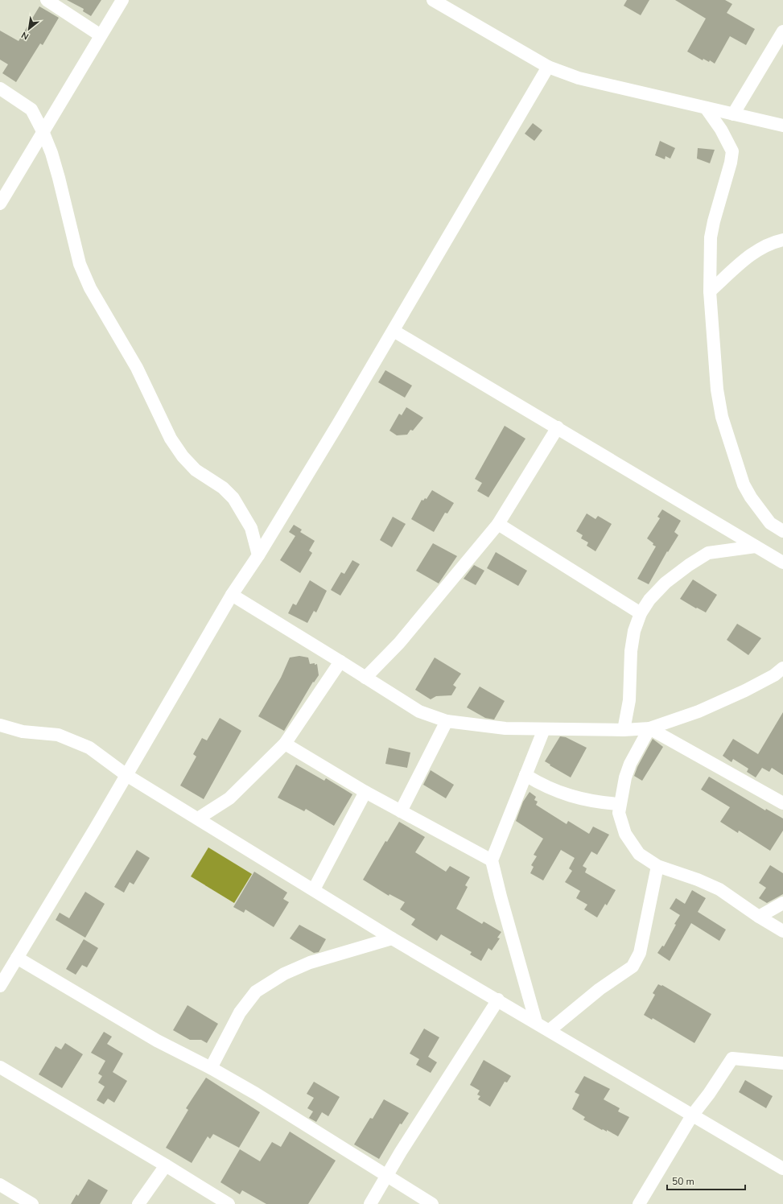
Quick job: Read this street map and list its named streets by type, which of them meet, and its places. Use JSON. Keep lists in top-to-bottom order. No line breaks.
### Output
{"scale_bar":"50 m","north":"bottom left"}
